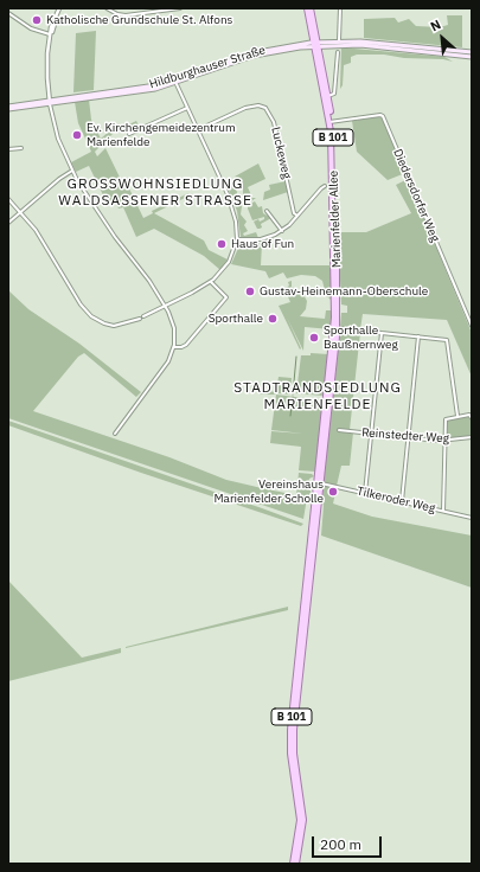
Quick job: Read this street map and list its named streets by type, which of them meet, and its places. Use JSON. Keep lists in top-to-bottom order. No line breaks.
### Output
{"streets":{"main road":["Hildburghauser Straße","B 101","Marienfelder Allee"],"street":["Luckeweg","Diedersdorfer Weg","Reinstedter Weg","Tilkeroder Weg"]},"crossings":[["Hildburghauser Straße","B 101"],["B 101","Marienfelder Allee"],["Diedersdorfer Weg","Marienfelder Allee"],["Marienfelder Allee","Tilkeroder Weg"]],"districts":["GROSSWOHNSIEDLUNG WALDSASSENER STRASSE","STADTRANDSIEDLUNG MARIENFELDE"],"places":["Katholische Grundschule St. Alfons","Ev. Kirchengemeidezentrum Marienfelde","Haus of Fun","Gustav-Heinemann-Oberschule","Sporthalle","Sporthalle Baußnernweg","Vereinshaus Marienfelder Scholle"],"scale_bar":"200 m","north":"top left"}
